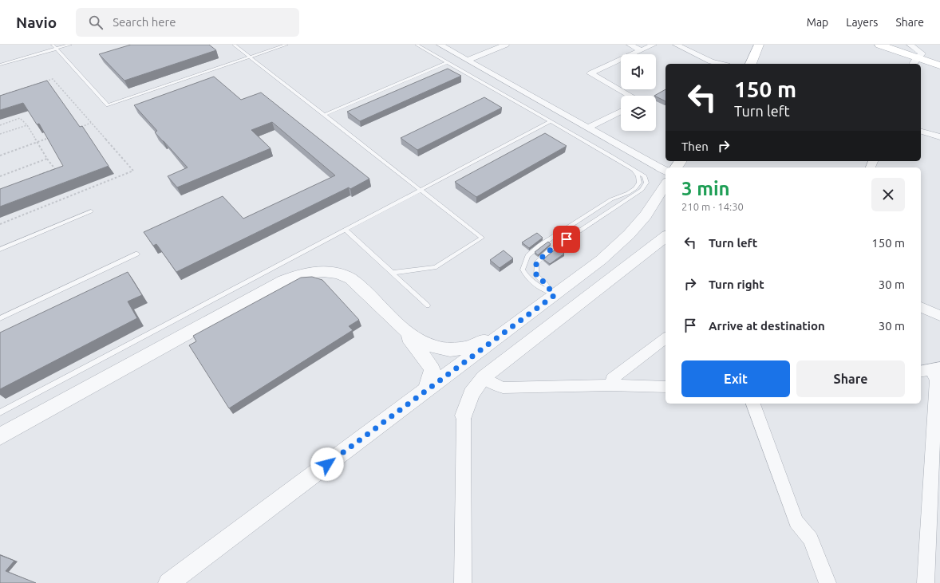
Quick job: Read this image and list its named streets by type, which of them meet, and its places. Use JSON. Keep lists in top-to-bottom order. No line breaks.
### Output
{"page":{"header":"Navio","search":"Search here","nav":["Map","Layers","Share"],"turn":["150 m","Turn left"],"then":"Then","heading":["3 min","210 m · 14:30"],"list":[{"name":"Turn left","value":"150 m"},{"name":"Turn right","value":"30 m"},{"name":"Arrive at destination","value":"30 m"}],"buttons":["Exit","Share"]}}
